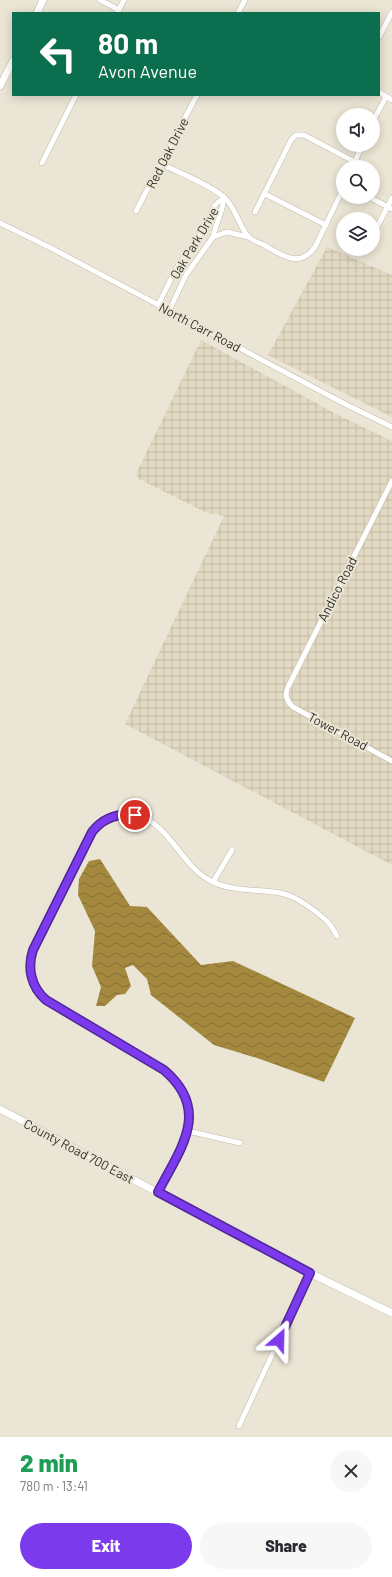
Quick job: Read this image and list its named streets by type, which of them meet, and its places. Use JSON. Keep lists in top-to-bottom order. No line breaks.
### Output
{"streets":{"main road":["County Road 700 East"],"street":["Red Oak Drive","Oak Park Drive","North Carr Road","Andico Road","Tower Road"]},"crossings":[["Oak Park Drive","North Carr Road"],["Andico Road","Tower Road"]],"page":{"turn":["80 m","Avon Avenue"],"heading":["2 min","780 m · 13:41"],"buttons":["Exit","Share"]}}
